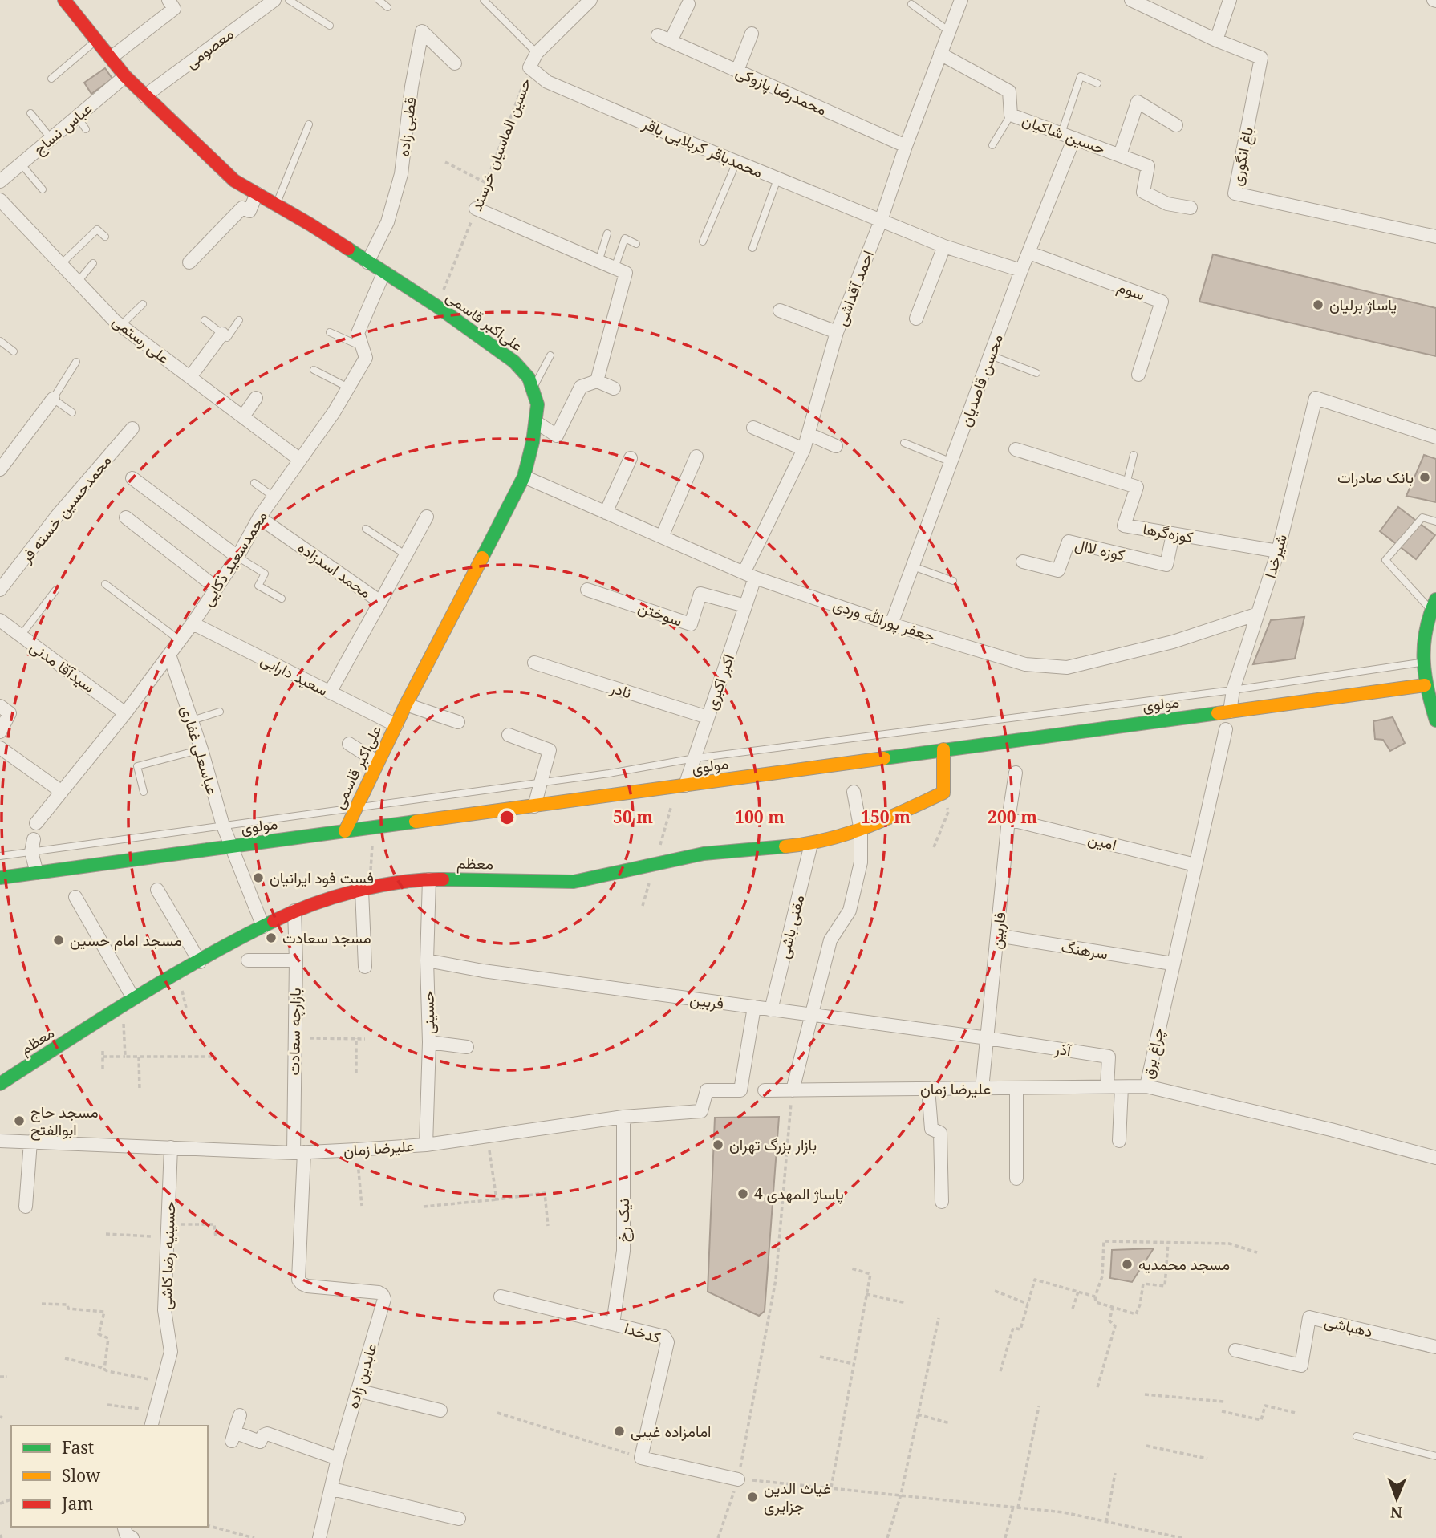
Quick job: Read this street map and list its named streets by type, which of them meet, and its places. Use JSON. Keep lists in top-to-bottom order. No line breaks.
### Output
{"streets":{"street":["معصومی","محمدرضا پازوکی","قطبی زاده","عباس نساج","حسین شاکیان","حسین الماسیان خرسند","محمدباقر کربلایی باقر","باغ انگوری","احمد آقداشی","سوم","علی‌اکبر قاسمی","علی رستمی","محسن قاصدیان","محمدحسین خسته فر","کوزه‌گرها","کوزه لاال","شیرخدا","محمدسعید ذکایی","محمد اسدزاده","سوختن","جعفر پورالله وردی","سیدآقا مدنی","سعید دارابی","اکبر اکبری","نادر","مولوی","عباسعلی غفاری","امین","معظم","مقنی باشی","فاربین","سرهنگ","فربین","حسینی","بازارچه سعادت","آذر","چراغ برق","علیرضا زمان","نیک رخ","حسینیه رضا کاشی","دهباشی","کدخدا","عابدین زاده"]},"crossings":[["معصومی","علی‌اکبر قاسمی"],["محمدرضا پازوکی","احمد آقداشی"],["قطبی زاده","علی‌اکبر قاسمی"],["عباس نساج","علی‌اکبر قاسمی"],["حسین شاکیان","احمد آقداشی"],["حسین شاکیان","محسن قاصدیان"],["حسین الماسیان خرسند","محمدباقر کربلایی باقر"],["حسین الماسیان خرسند","علی‌اکبر قاسمی"],["محمدباقر کربلایی باقر","احمد آقداشی"],["محمدباقر کربلایی باقر","محسن قاصدیان"],["احمد آقداشی","جعفر پورالله وردی"],["احمد آقداشی","اکبر اکبری"],["سوم","محسن قاصدیان"],["علی‌اکبر قاسمی","محمدسعید ذکایی"],["علی‌اکبر قاسمی","جعفر پورالله وردی"],["علی‌اکبر قاسمی","سعید دارابی"],["علی‌اکبر قاسمی","مولوی"],["علی رستمی","محمدسعید ذکایی"],["محسن قاصدیان","جعفر پورالله وردی"],["کوزه‌گرها","کوزه لاال"],["کوزه‌گرها","شیرخدا"],["شیرخدا","جعفر پورالله وردی"],["شیرخدا","مولوی"],["محمدسعید ذکایی","محمد اسدزاده"],["محمدسعید ذکایی","سیدآقا مدنی"],["محمدسعید ذکایی","سعید دارابی"],["محمدسعید ذکایی","عباسعلی غفاری"],["محمد اسدزاده","سعید دارابی"],["سوختن","اکبر اکبری"],["جعفر پورالله وردی","اکبر اکبری"],["اکبر اکبری","نادر"],["اکبر اکبری","مولوی"],["مولوی","عباسعلی غفاری"],["امین","فاربین"],["امین","چراغ برق"],["معظم","مقنی باشی"],["معظم","حسینی"],["معظم","بازارچه سعادت"],["مقنی باشی","فربین"],["فاربین","سرهنگ"],["فاربین","فربین"],["فاربین","آذر"],["فاربین","علیرضا زمان"],["سرهنگ","چراغ برق"],["فربین","حسینی"],["فربین","آذر"],["فربین","علیرضا زمان"],["حسینی","علیرضا زمان"],["بازارچه سعادت","علیرضا زمان"],["بازارچه سعادت","عابدین زاده"],["آذر","علیرضا زمان"],["چراغ برق","علیرضا زمان"],["علیرضا زمان","نیک رخ"],["علیرضا زمان","حسینیه رضا کاشی"],["نیک رخ","کدخدا"]],"places":["پاساژ برلیان","بانک صادرات","فست فود ایرانیان","مسجد سعادت","مسجد امام حسین","مسجد حاج ابوالفتح","بازار بزرگ تهران","پاساژ المهدی 4","مسجد محمدیه","امامزاده غیبی","غیاث الدین جزایری"],"legend":["Fast","Slow","Jam"],"north":"bottom","rings":["50 m","100 m","150 m","200 m"]}
